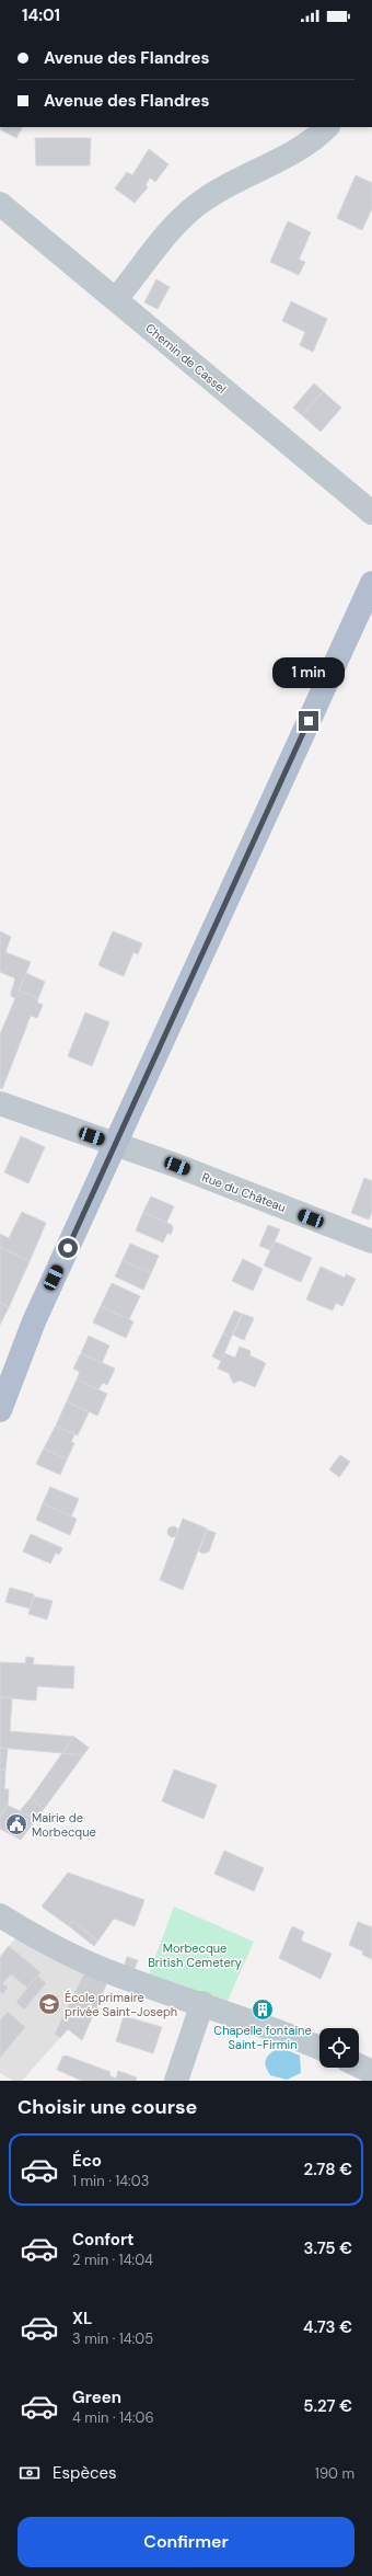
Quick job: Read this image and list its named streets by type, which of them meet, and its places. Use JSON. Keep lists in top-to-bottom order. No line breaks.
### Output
{"streets":{"street":["Chemin de Cassel","Rue du Château"]},"parks":["Morbecque British Cemetery"],"places":{"public building":["Mairie de Morbecque"],"school or university":["École primaire privée Saint-Joseph"],"building":["Chapelle fontaine Saint-Firmin"]},"page":{"status":"14:01","banner":["Avenue des Flandres","Avenue des Flandres"],"bubble":"1 min","heading":"Choisir une course","list":[{"name":"Éco","note":"1 min · 14:03","value":"2.78 €"},{"name":"Confort","note":"2 min · 14:04","value":"3.75 €"},{"name":"XL","note":"3 min · 14:05","value":"4.73 €"},{"name":"Green","note":"4 min · 14:06","value":"5.27 €"}],"pay":["Espèces","190 m"],"buttons":"Confirmer"}}
